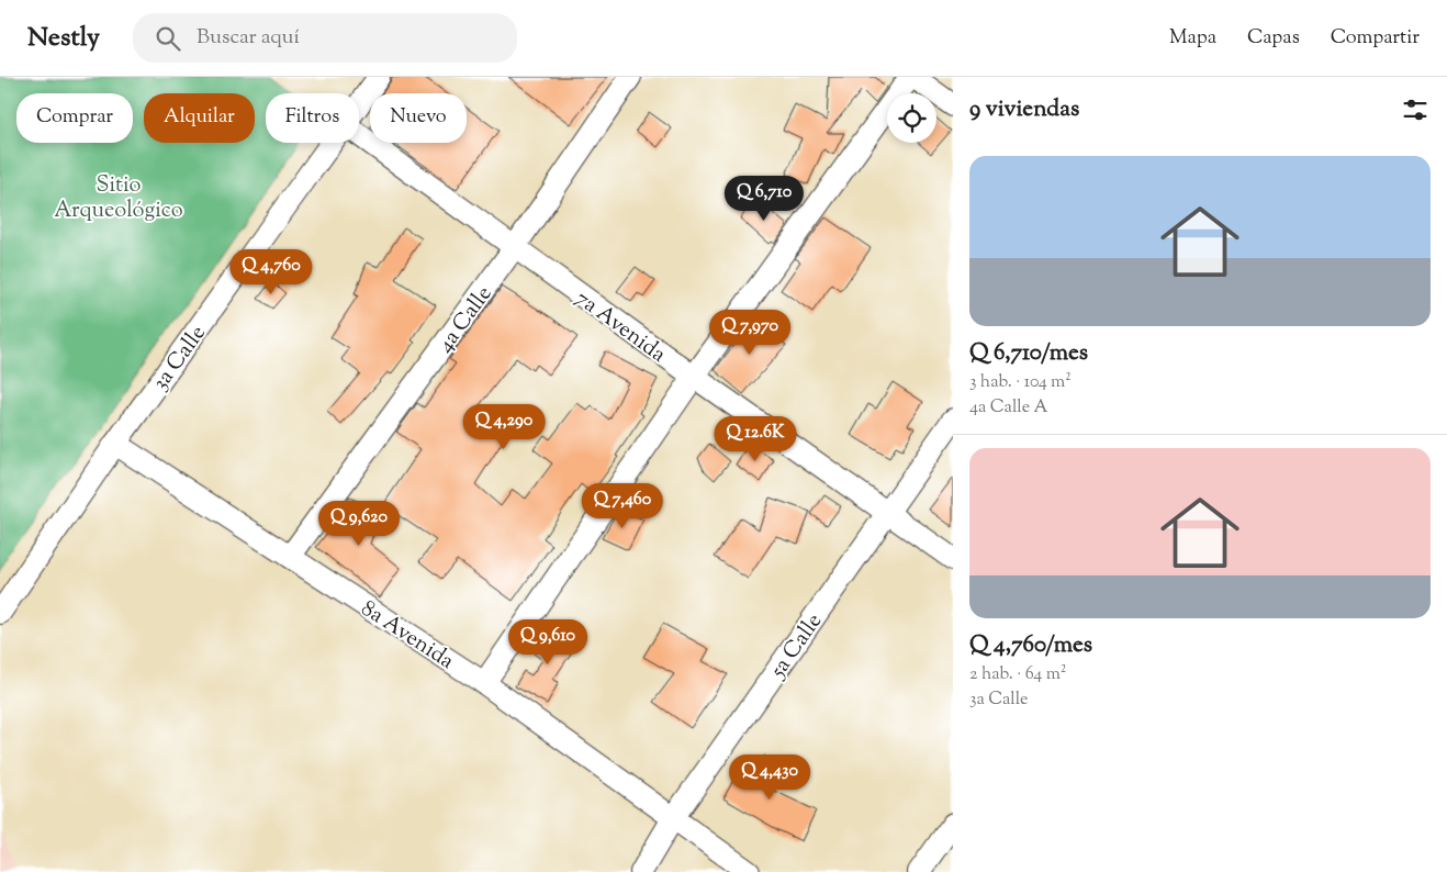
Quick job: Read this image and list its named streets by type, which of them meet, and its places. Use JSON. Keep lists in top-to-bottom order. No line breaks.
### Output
{"streets":{"street":["4a Calle","7a Avenida","3a Calle","8a Avenida","5a Calle"]},"crossings":[["4a Calle","7a Avenida"],["4a Calle","8a Avenida"],["7a Avenida","5a Calle"],["3a Calle","8a Avenida"],["8a Avenida","5a Calle"]],"parks":["Sitio Arqueológico"],"page":{"header":"Nestly","search":"Buscar aquí","nav":["Mapa","Capas","Compartir"],"heading":"9 viviendas","chip":["Comprar","Alquilar","Filtros","Nuevo"],"list":[{"name":"Q 6,710/mes","note":"3 hab. · 104 m² · 4a Calle A"},{"name":"Q 4,760/mes","note":"2 hab. · 64 m² · 3a Calle"}],"price":["Q 6,710","Q 4,760","Q 7,970","Q 4,290","Q 12.6K","Q 7,460","Q 9,620","Q 9,610","Q 4,430"]}}
